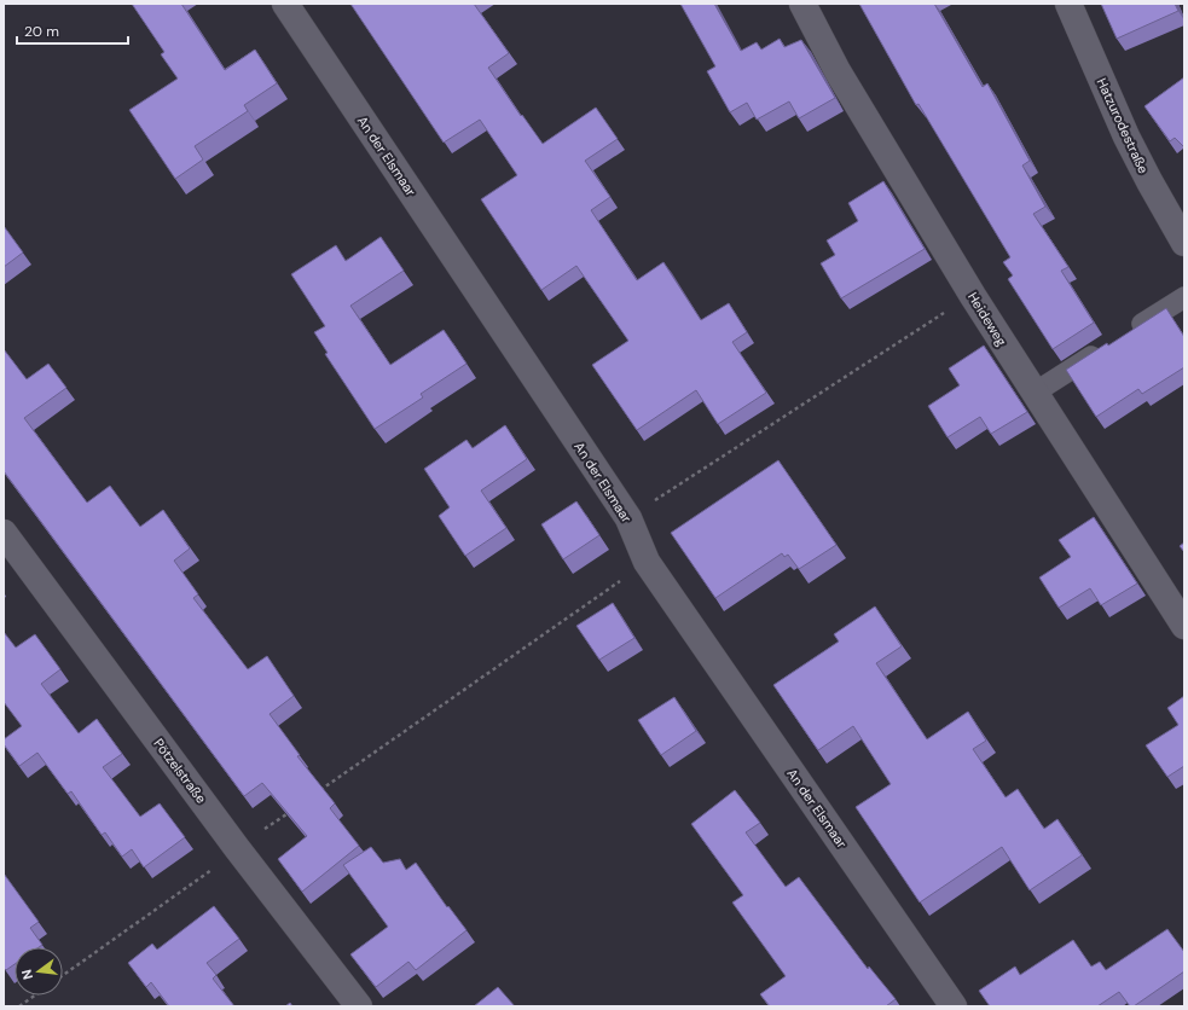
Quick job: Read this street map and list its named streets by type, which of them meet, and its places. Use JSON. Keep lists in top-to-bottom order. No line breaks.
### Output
{"streets":{"street":["Hatzurodestraße","An der Elsmaar","Heideweg","Pötzelstraße"]},"scale_bar":"20 m","north":"left"}
